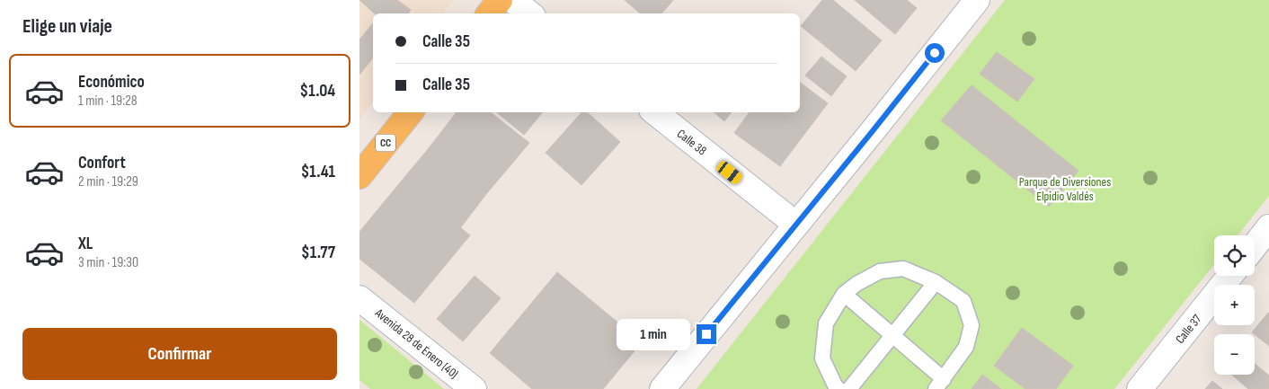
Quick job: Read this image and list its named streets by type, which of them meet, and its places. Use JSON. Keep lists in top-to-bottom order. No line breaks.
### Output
{"streets":{"main road":["CC"],"street":["Calle 38","Calle 37","Avenida 28 de Enero (40)"]},"parks":["Parque de Diversiones Elpidio Valdés"],"page":{"heading":"Elige un viaje","banner":["Calle 35","Calle 35"],"list":[{"name":"Económico","note":"1 min · 19:28","value":"$1.04"},{"name":"Confort","note":"2 min · 19:29","value":"$1.41"},{"name":"XL","note":"3 min · 19:30","value":"$1.77"}],"map_buttons":["+","−"],"buttons":"Confirmar","bubble":"1 min"}}
